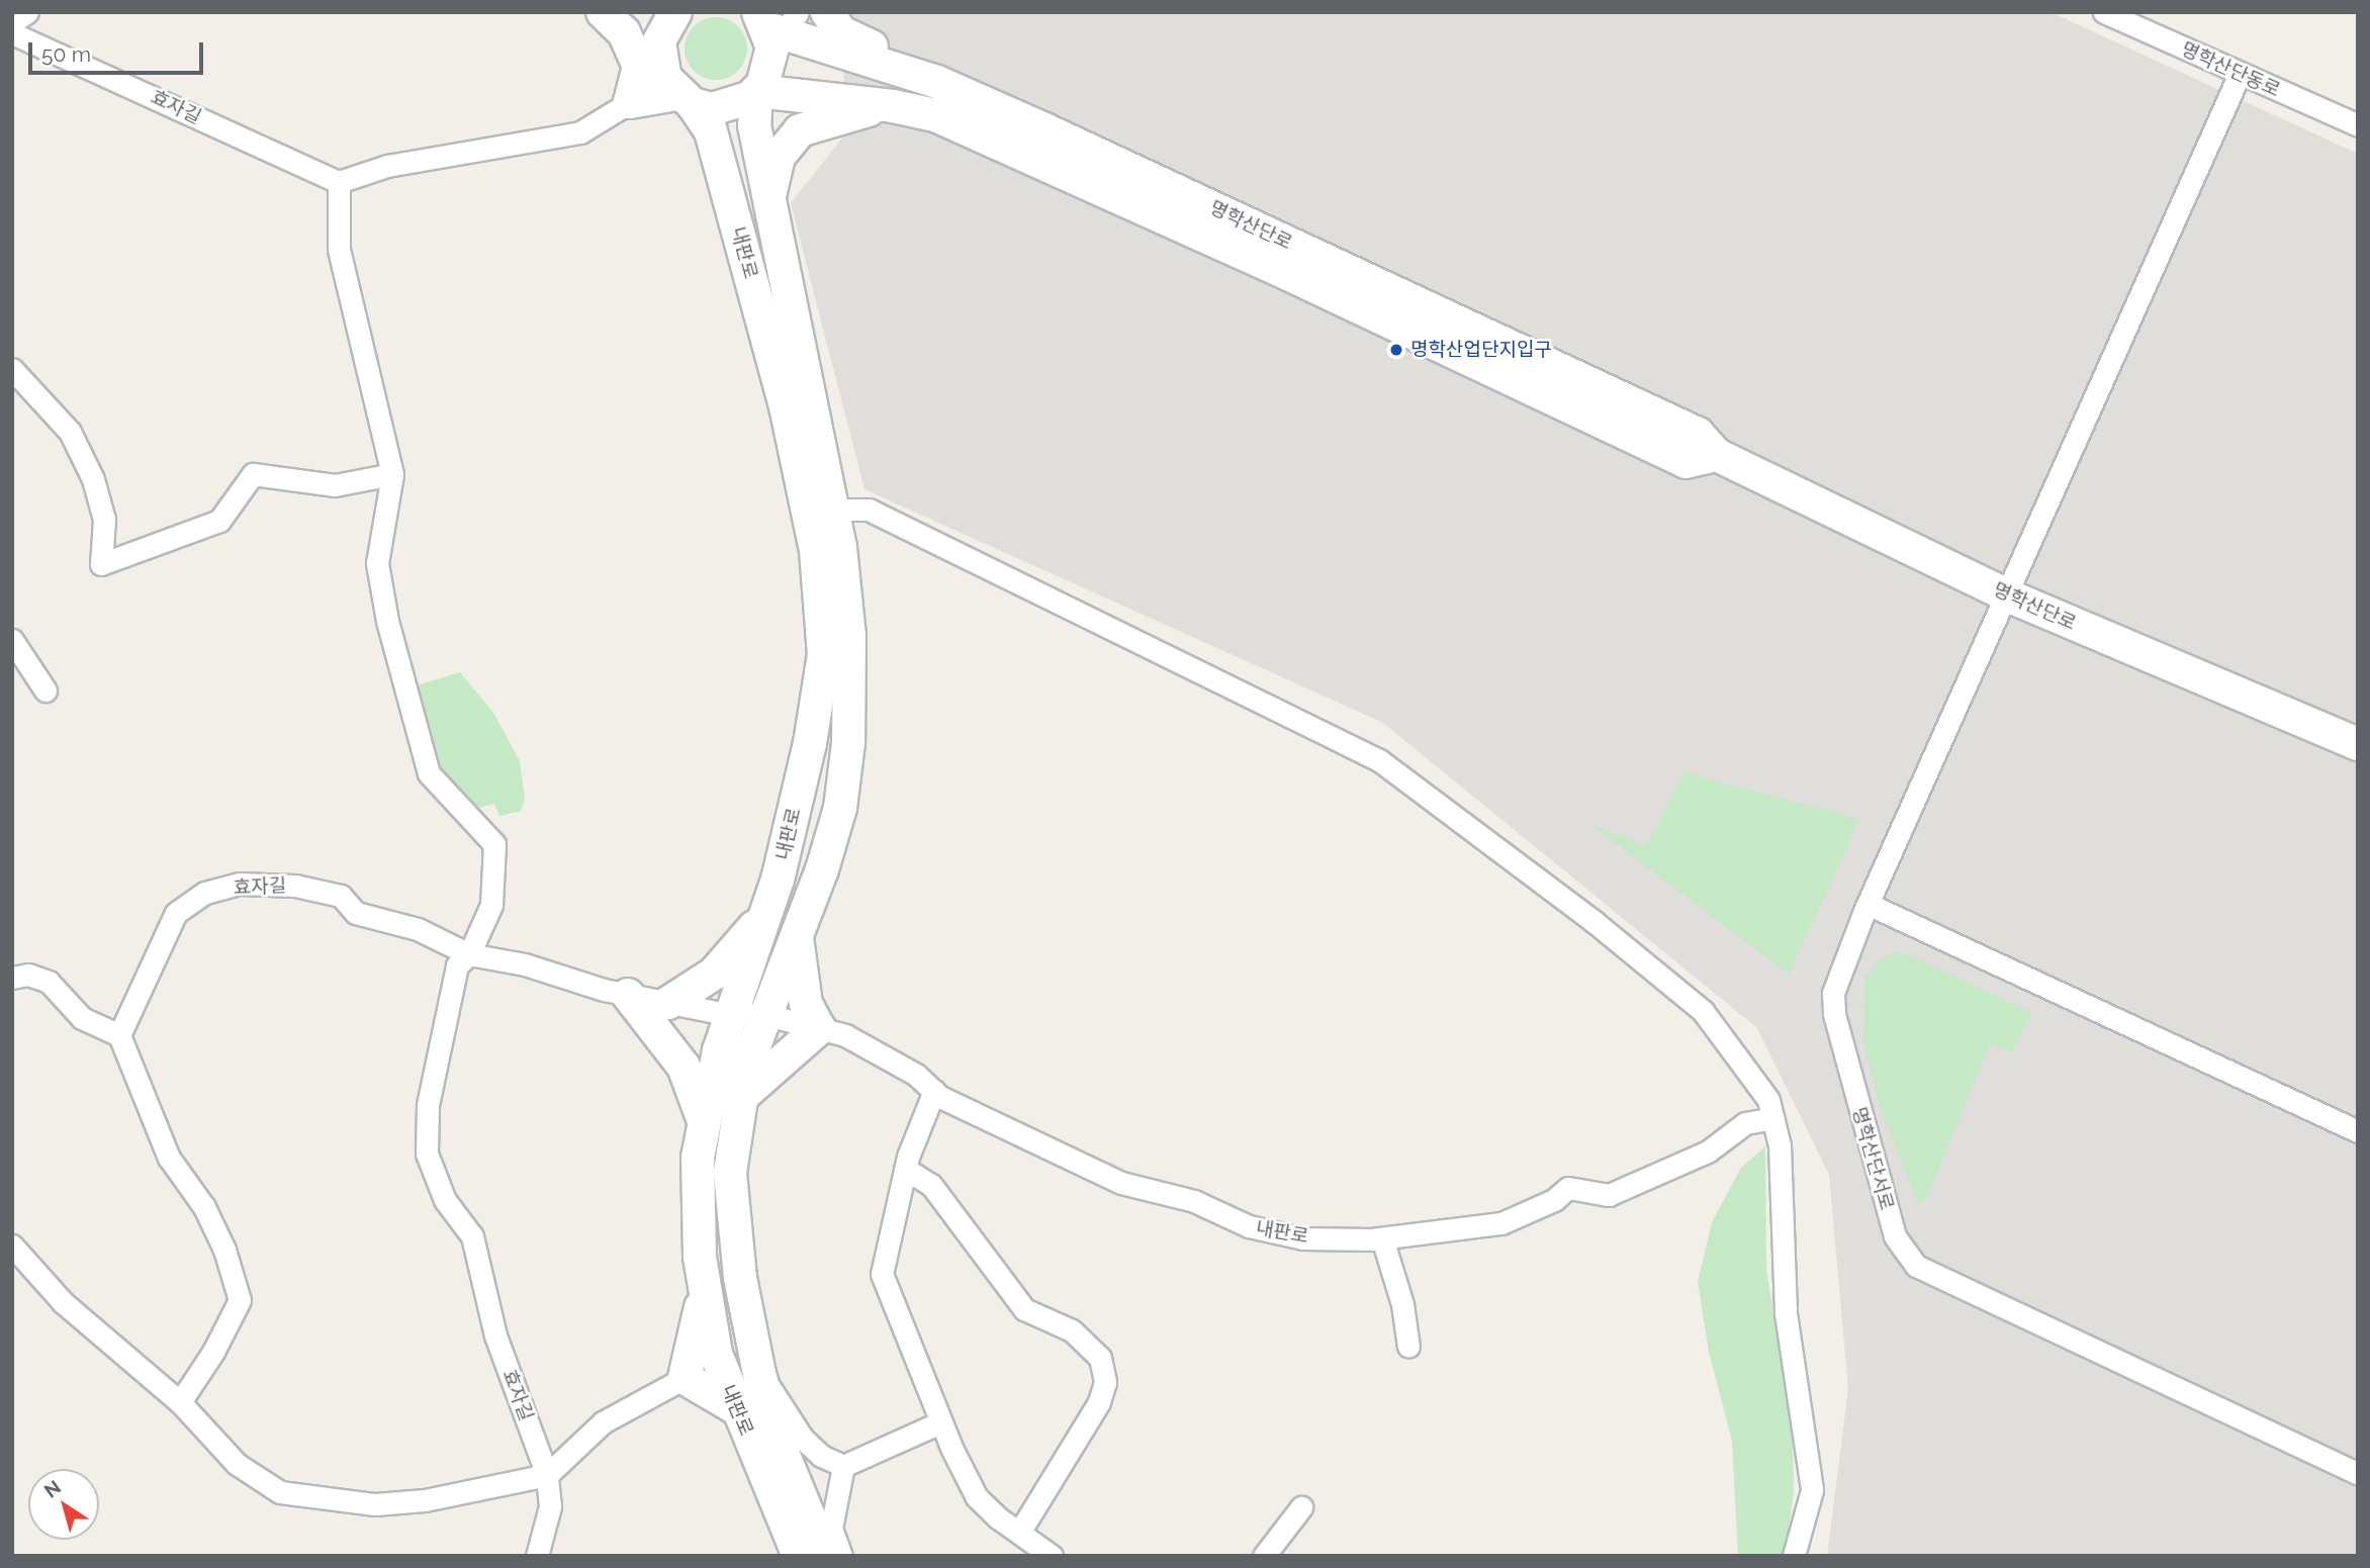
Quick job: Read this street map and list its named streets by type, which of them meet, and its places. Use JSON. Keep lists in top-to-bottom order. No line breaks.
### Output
{"streets":{"street":["명학산단동로","효자길","명학산단로","내판로","명학산단서로"]},"crossings":[["명학산단동로","명학산단서로"],["명학산단로","내판로"],["명학산단로","명학산단서로"]],"places":["명학산업단지입구"],"scale_bar":"50 m","north":"top left"}
